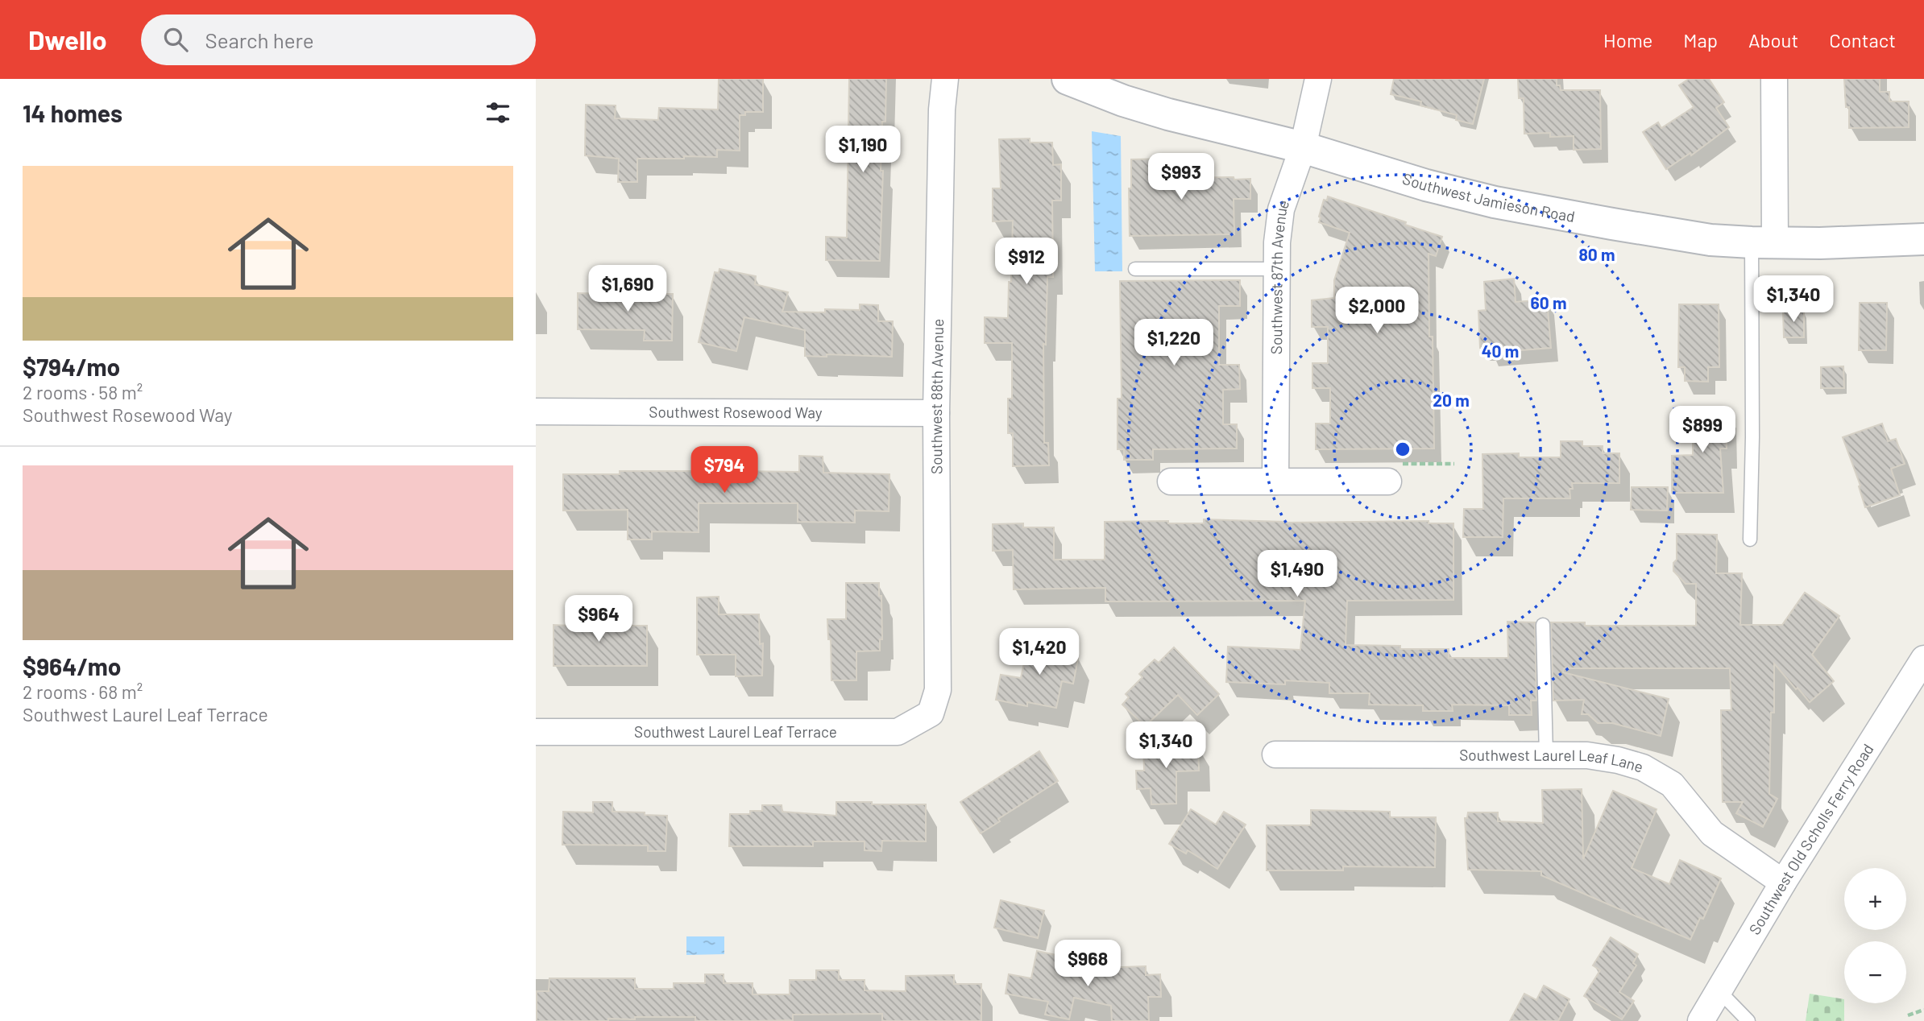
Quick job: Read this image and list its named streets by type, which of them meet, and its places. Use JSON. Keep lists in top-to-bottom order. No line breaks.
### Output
{"streets":{"street":["Southwest Jamieson Road","Southwest 87th Avenue","Southwest 88th Avenue","Southwest Rosewood Way","Southwest Laurel Leaf Terrace","Southwest Laurel Leaf Lane","Southwest Old Scholls Ferry Road"]},"crossings":[["Southwest Jamieson Road","Southwest 87th Avenue"],["Southwest 88th Avenue","Southwest Rosewood Way"],["Southwest 88th Avenue","Southwest Laurel Leaf Terrace"],["Southwest Laurel Leaf Lane","Southwest Old Scholls Ferry Road"]],"page":{"header":"Dwello","search":"Search here","nav":["Home","Map","About","Contact"],"heading":"14 homes","price":["$1,190","$993","$912","$1,690","$1,340","$2,000","$1,220","$899","$794","$1,490","$964","$1,420","$1,340","$968"],"list":[{"name":"$794/mo","note":"2 rooms · 58 m² · Southwest Rosewood Way"},{"name":"$964/mo","note":"2 rooms · 68 m² · Southwest Laurel Leaf Terrace"}],"map_buttons":["+","−"]},"rings":["80 m","60 m","40 m","20 m"]}
